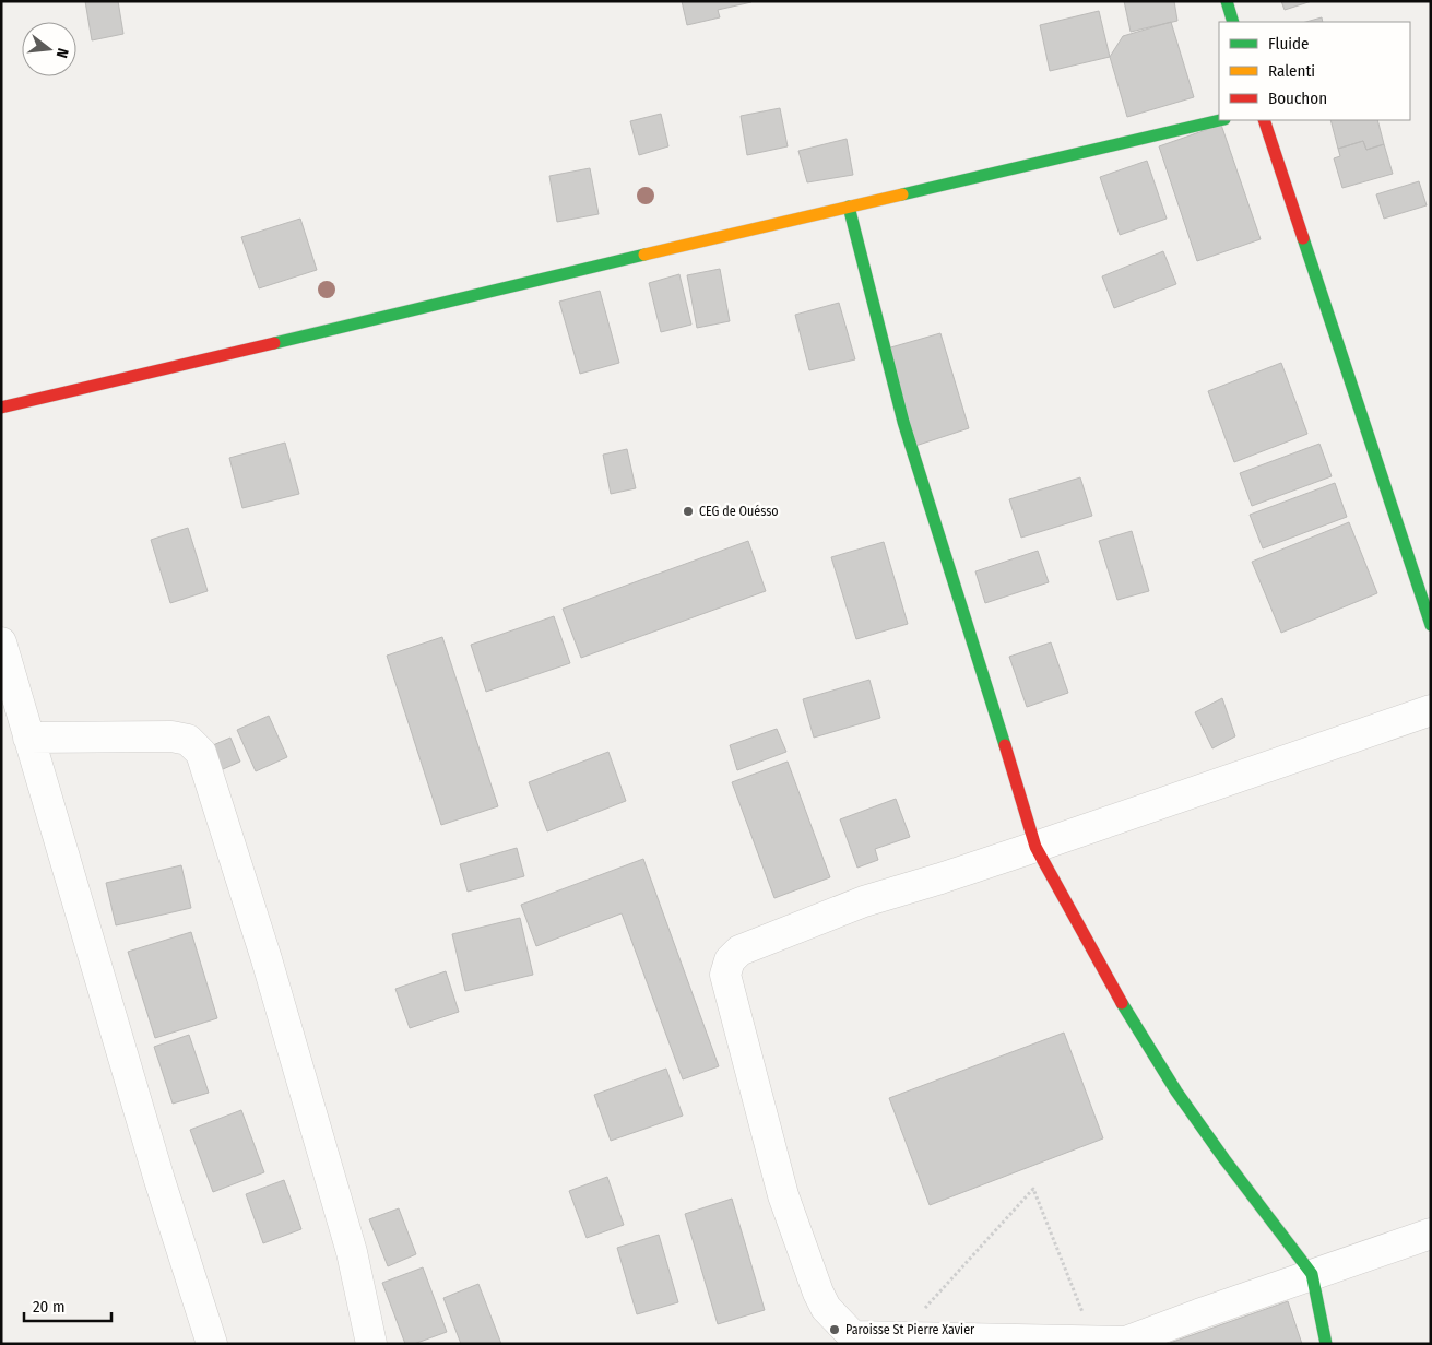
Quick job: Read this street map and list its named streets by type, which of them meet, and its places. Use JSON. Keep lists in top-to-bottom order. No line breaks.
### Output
{"places":["CEG de Ouésso","Paroisse St Pierre Xavier"],"legend":["Fluide","Ralenti","Bouchon"],"scale_bar":"20 m","north":"right"}
